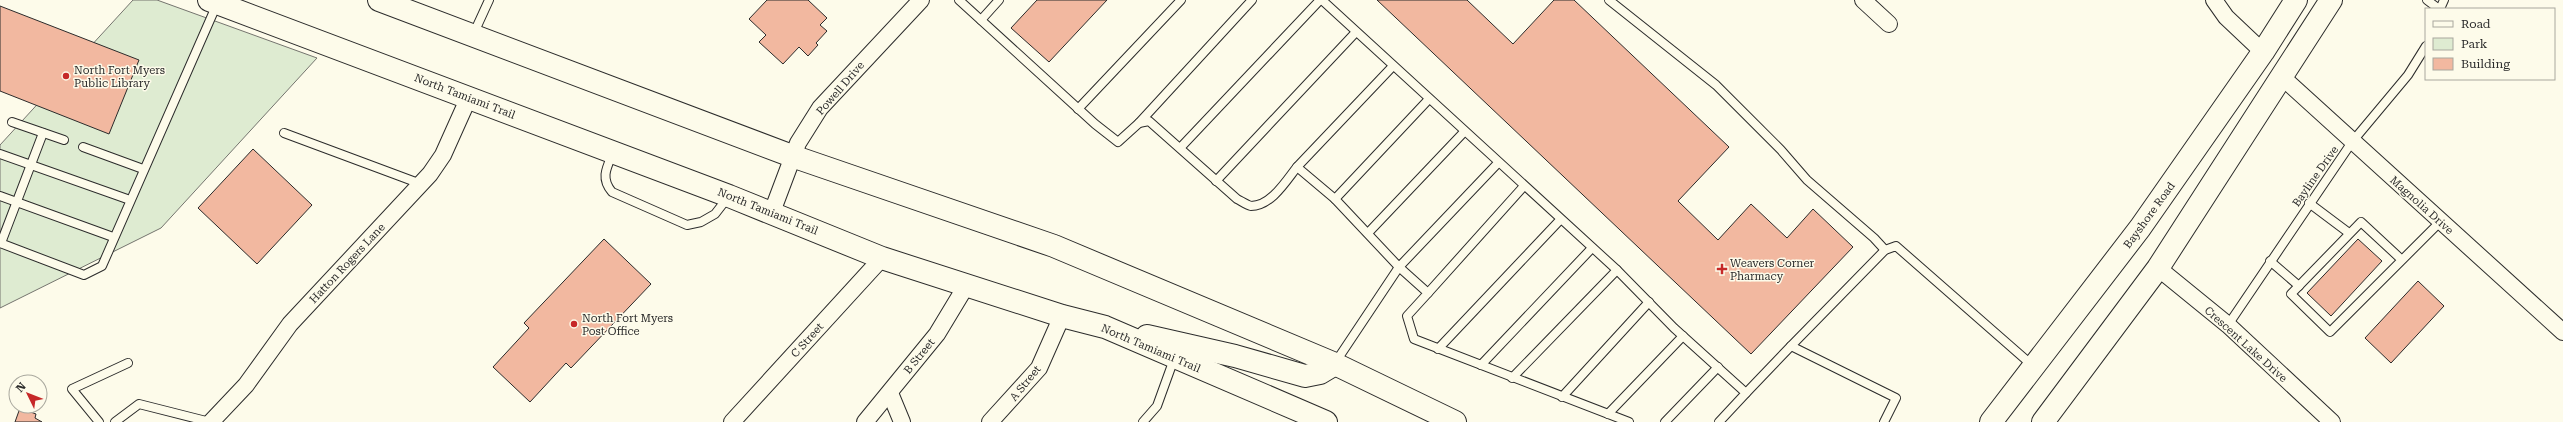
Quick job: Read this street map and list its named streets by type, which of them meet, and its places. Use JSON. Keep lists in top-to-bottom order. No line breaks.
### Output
{"streets":{"main road":["North Tamiami Trail","Bayshore Road"],"street":["Powell Drive","Magnolia Drive","Hatton Rogers Lane","C Street","Crescent Lake Drive","B Street","A Street"],"lane":["Bayline Drive"]},"crossings":[["Powell Drive","North Tamiami Trail"],["North Tamiami Trail","Hatton Rogers Lane"],["North Tamiami Trail","C Street"],["North Tamiami Trail","B Street"],["North Tamiami Trail","A Street"],["Bayline Drive","Magnolia Drive"],["Bayline Drive","Crescent Lake Drive"]],"places":{"other":["North Fort Myers Public Library","North Fort Myers Post Office"],"health":["Weavers Corner Pharmacy"]},"legend":["Road","Park","Building"],"north":"top left"}
